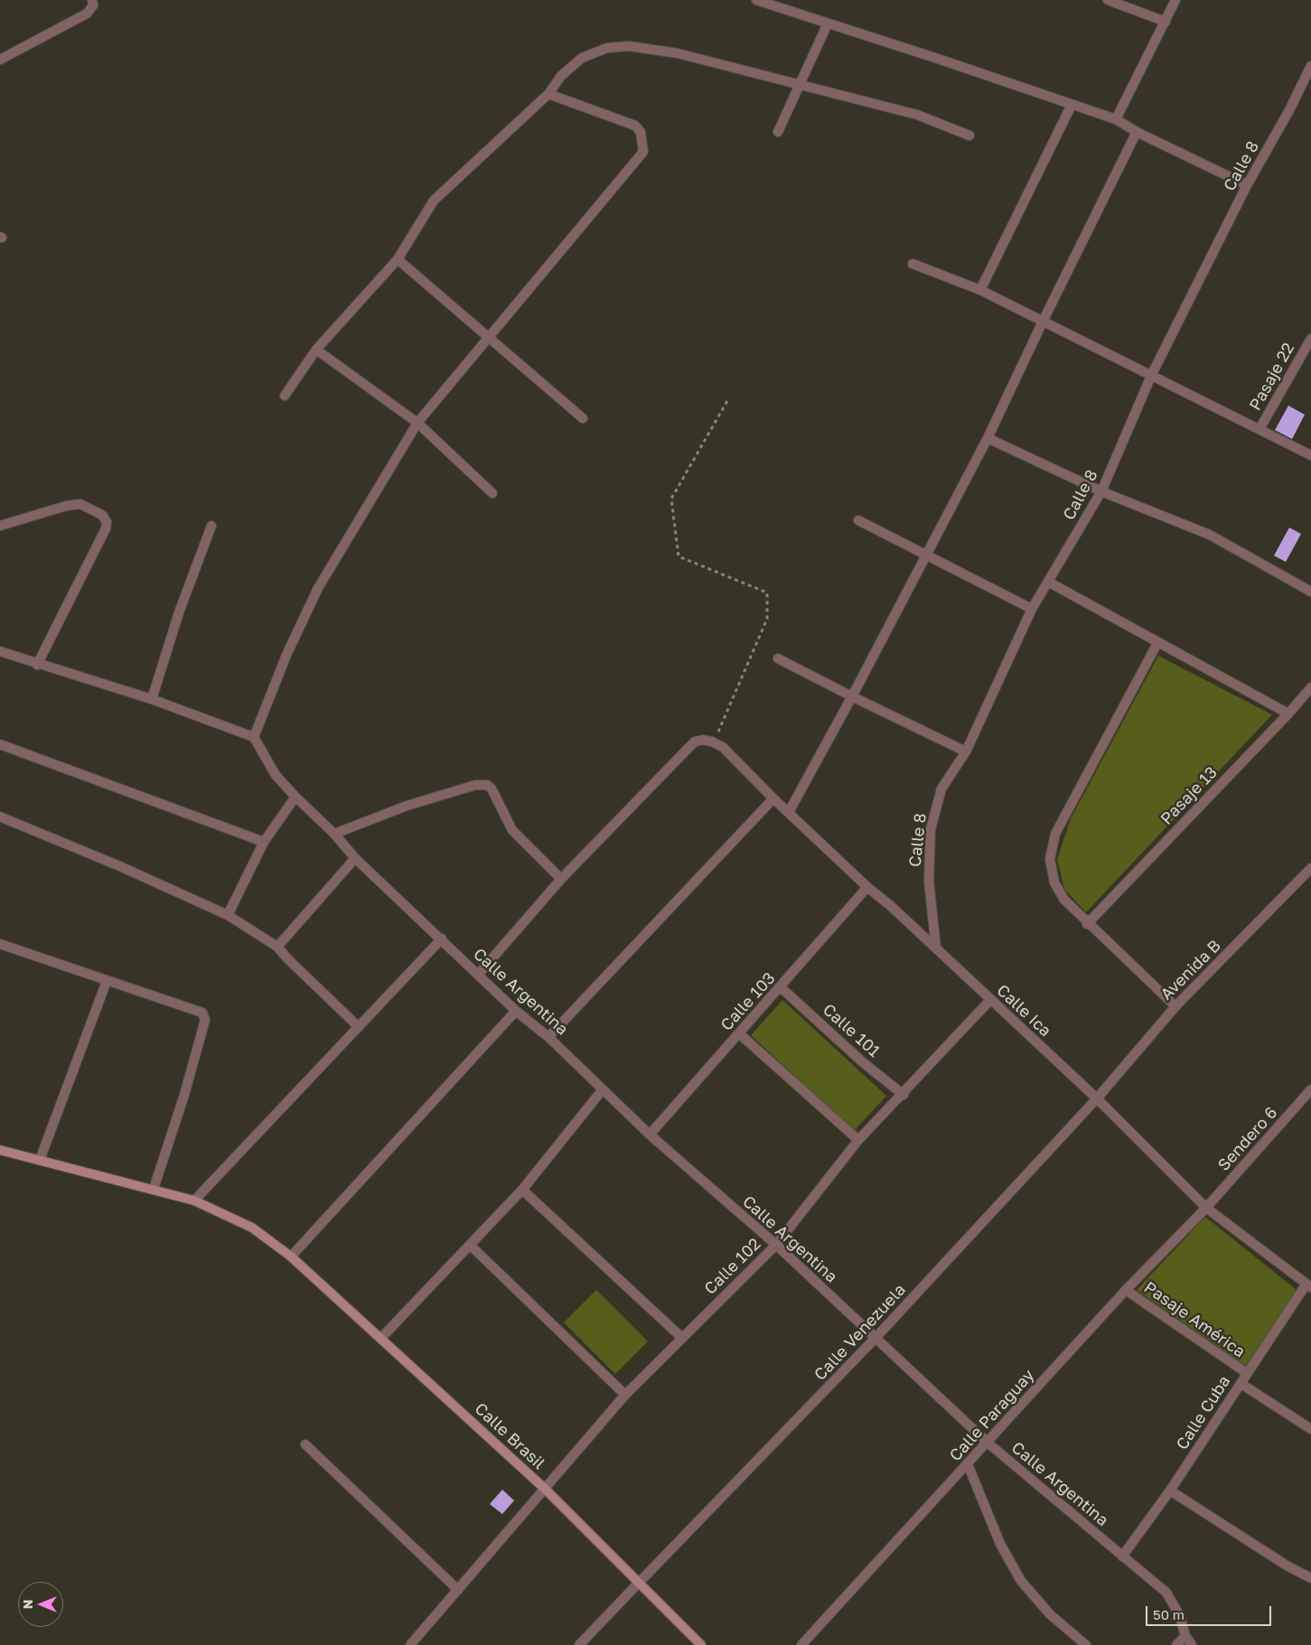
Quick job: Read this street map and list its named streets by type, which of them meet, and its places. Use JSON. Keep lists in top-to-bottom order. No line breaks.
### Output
{"streets":{"main road":["Calle Brasil"],"street":["Calle 8","Pasaje 22","Pasaje 13","Avenida B","Calle Argentina","Calle 103","Calle Ica","Calle 101","Sendero 6","Calle 102","Pasaje América","Calle Venezuela","Calle Cuba","Calle Paraguay"]},"crossings":[["Calle 8","Calle Ica"],["Avenida B","Calle Ica"],["Avenida B","Calle Venezuela"],["Calle Argentina","Calle 103"],["Calle Argentina","Calle 102"],["Calle Argentina","Calle Venezuela"],["Calle Argentina","Calle Cuba"],["Calle Argentina","Calle Paraguay"],["Calle 103","Calle Ica"],["Calle 103","Calle 101"],["Calle Ica","Sendero 6"],["Calle Ica","Calle 102"],["Calle Ica","Calle Venezuela"],["Calle Ica","Calle Cuba"],["Calle Ica","Calle Paraguay"],["Calle 101","Calle 102"],["Sendero 6","Calle Paraguay"],["Calle 102","Calle Brasil"],["Pasaje América","Calle Cuba"],["Pasaje América","Calle Paraguay"],["Calle Venezuela","Calle Brasil"]],"scale_bar":"50 m","north":"left"}
